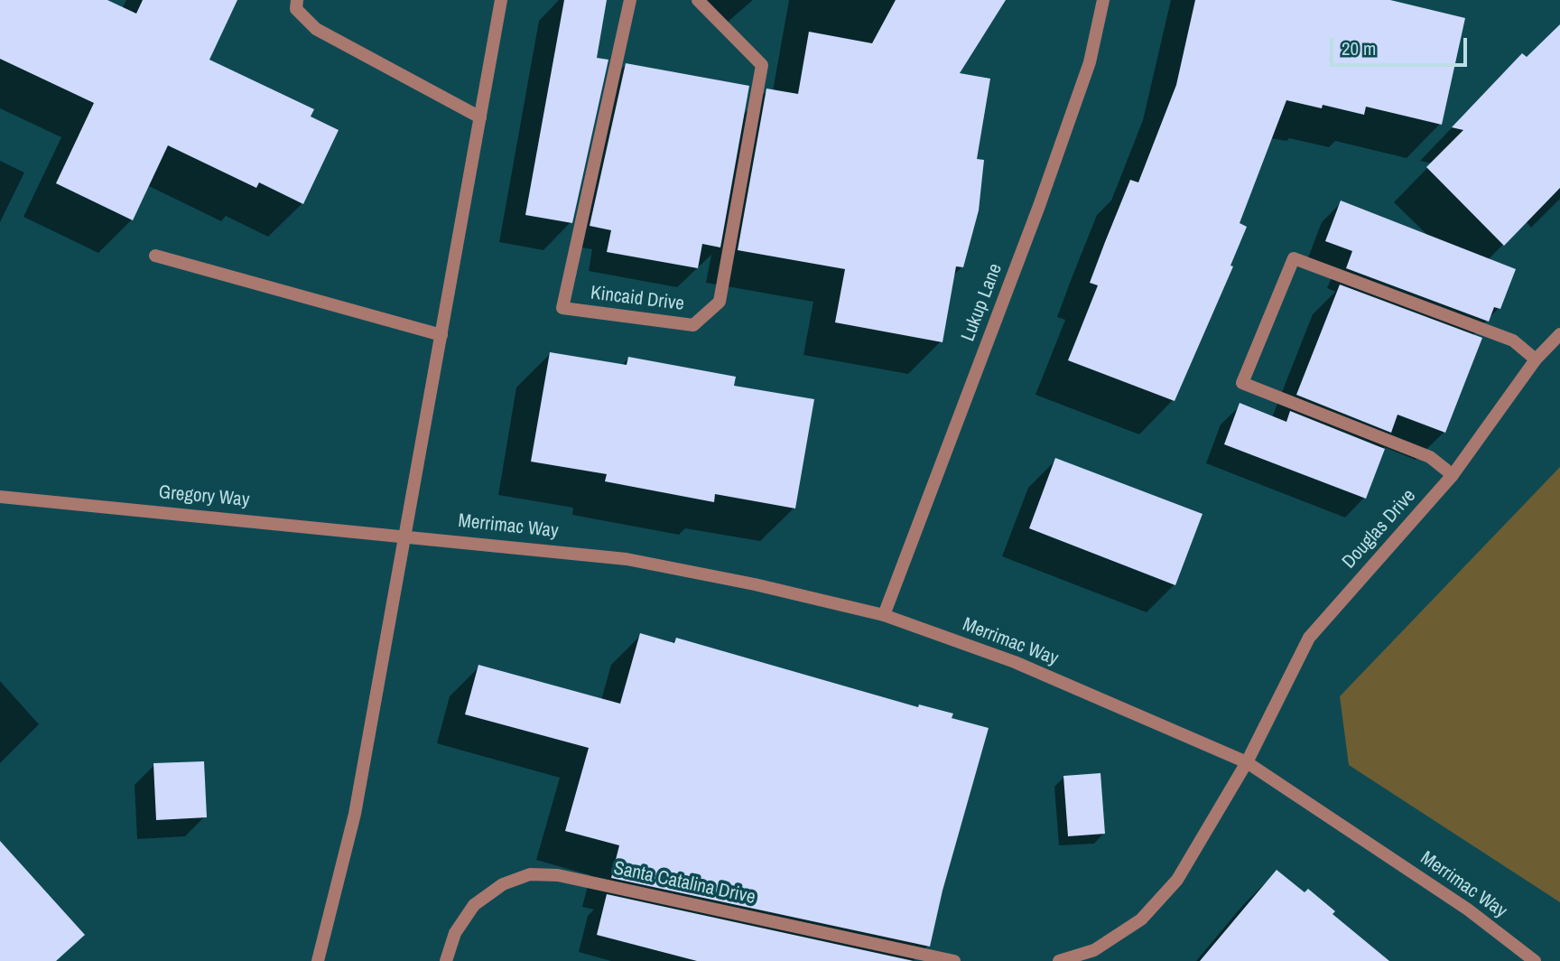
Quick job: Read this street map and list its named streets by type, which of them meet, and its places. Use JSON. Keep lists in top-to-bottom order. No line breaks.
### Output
{"streets":{"street":["Kincaid Drive","Lukup Lane","Gregory Way","Merrimac Way","Douglas Drive","Santa Catalina Drive"]},"crossings":[["Lukup Lane","Merrimac Way"],["Gregory Way","Merrimac Way"],["Merrimac Way","Douglas Drive"]],"scale_bar":"20 m"}
